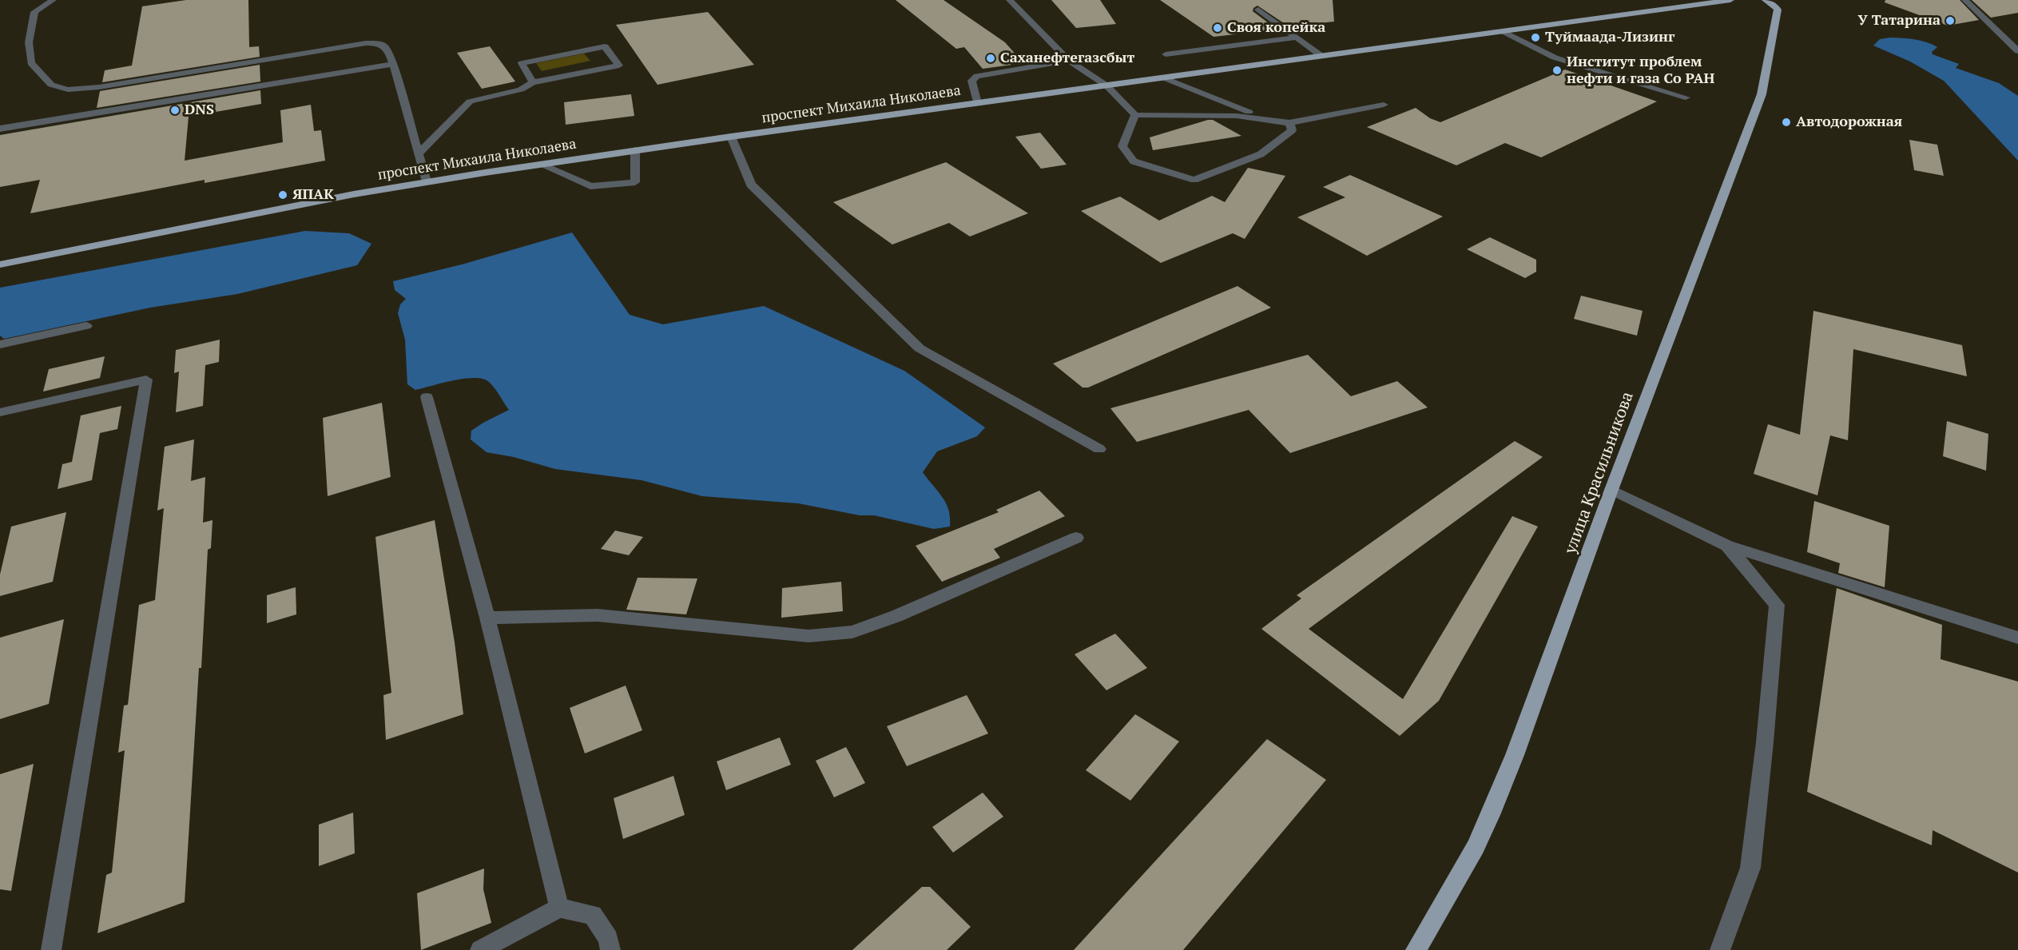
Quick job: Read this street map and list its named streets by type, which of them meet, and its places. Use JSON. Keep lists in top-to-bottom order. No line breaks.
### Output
{"streets":{"main road":["проспект Михаила Николаева","улица Красильникова"]},"places":["У Татарина","Своя копейка","Туймаада-Лизинг","Саханефтегазсбыт","Институт проблем нефти и газа Со РАН","DNS","Автодорожная","ЯПАК"]}
